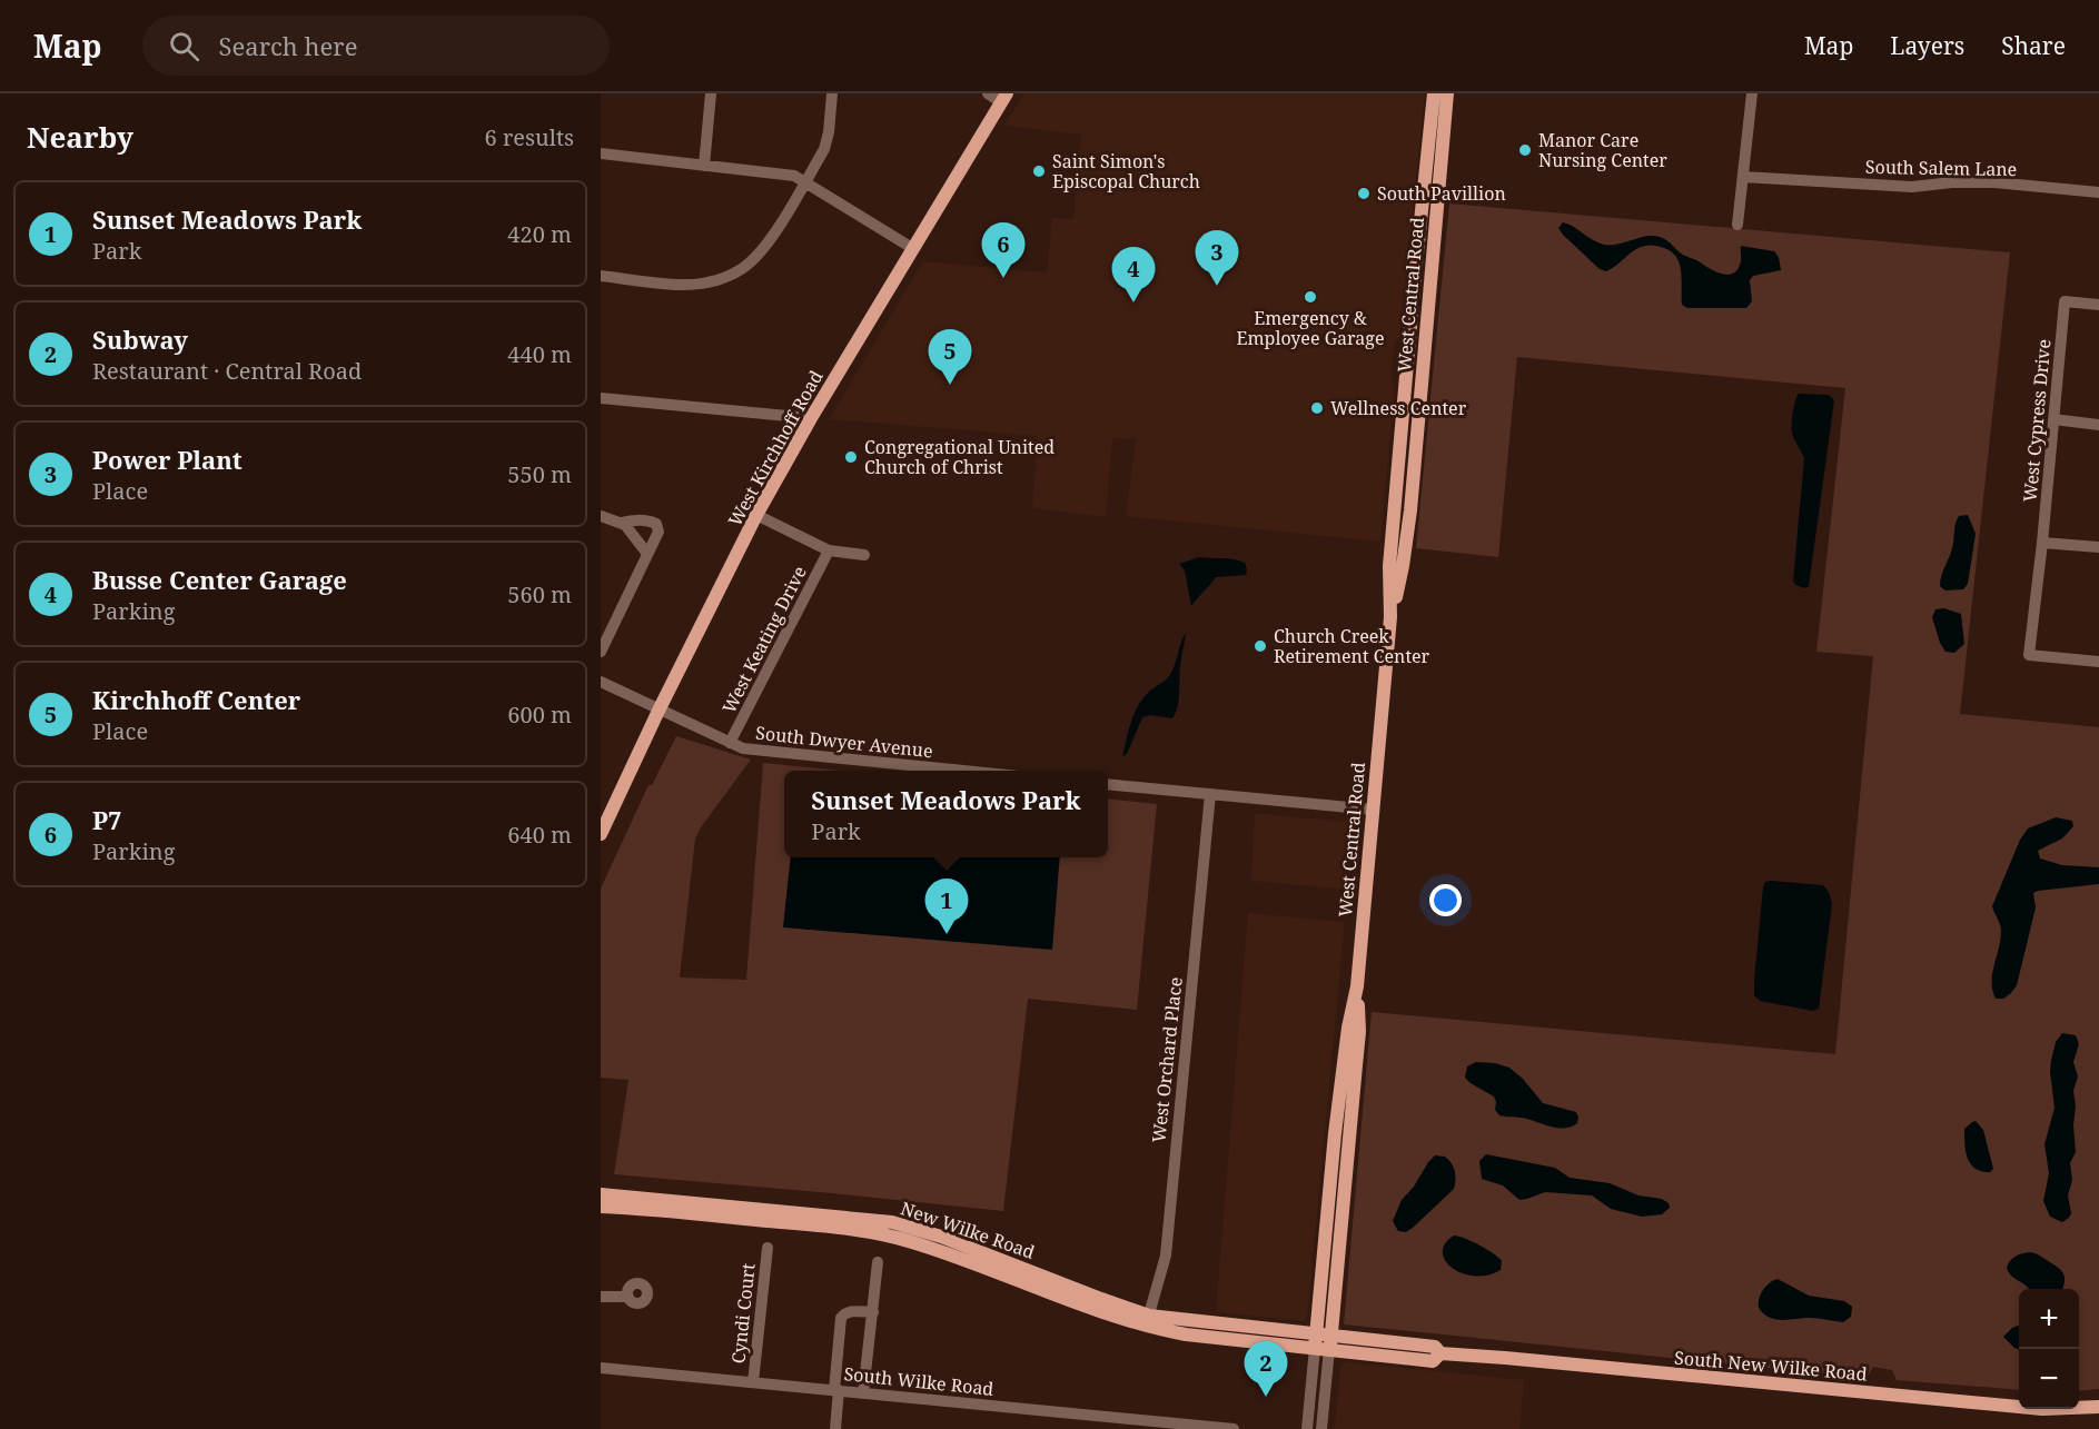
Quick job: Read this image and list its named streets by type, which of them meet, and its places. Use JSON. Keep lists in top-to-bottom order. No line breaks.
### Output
{"streets":{"main road":["West Central Road","West Kirchhoff Road","New Wilke Road","South New Wilke Road"],"street":["South Salem Lane","West Cypress Drive","West Keating Drive","South Dwyer Avenue","West Orchard Place","Cyndi Court","South Wilke Road"]},"crossings":[["West Central Road","New Wilke Road"],["West Central Road","South New Wilke Road"],["West Kirchhoff Road","South Dwyer Avenue"],["West Keating Drive","South Dwyer Avenue"],["West Orchard Place","New Wilke Road"],["New Wilke Road","South New Wilke Road"],["Cyndi Court","South Wilke Road"]],"places":["Manor Care Nursing Center","Saint Simon's Episcopal Church","South Pavillion","Emergency & Employee Garage","Wellness Center","Congregational United Church of Christ","Church Creek Retirement Center"],"page":{"header":"Map","search":"Search here","nav":["Map","Layers","Share"],"heading":["Nearby","6 results"],"list":[{"mark":"1","name":"Sunset Meadows Park","note":"Park","value":"420 m"},{"mark":"2","name":"Subway","note":"Restaurant · Central Road","value":"440 m"},{"mark":"3","name":"Power Plant","note":"Place","value":"550 m"},{"mark":"4","name":"Busse Center Garage","note":"Parking","value":"560 m"},{"mark":"5","name":"Kirchhoff Center","note":"Place","value":"600 m"},{"mark":"6","name":"P7","note":"Parking","value":"640 m"}],"pins":["6","3","4","5","1","2"],"popup":["Sunset Meadows Park","Park"],"map_buttons":["+","−"]}}
